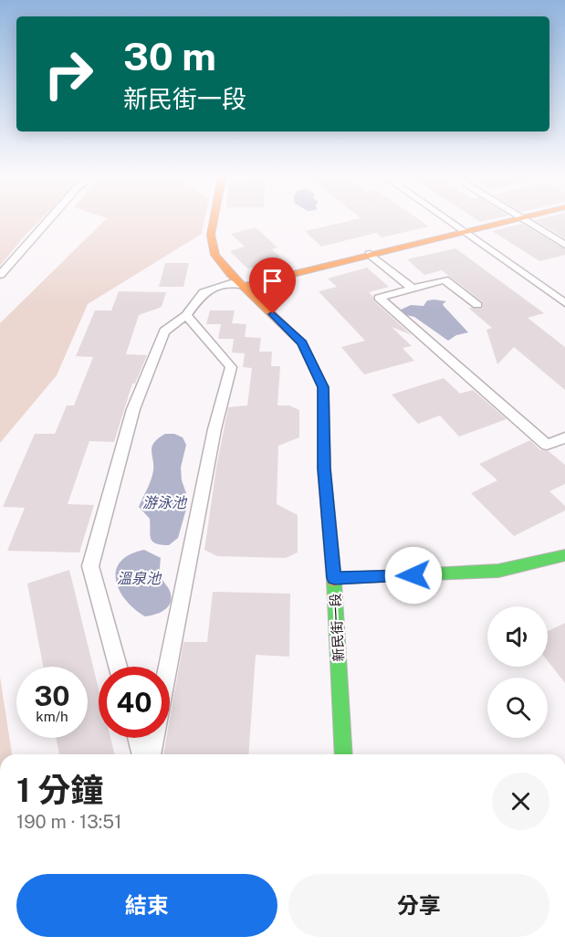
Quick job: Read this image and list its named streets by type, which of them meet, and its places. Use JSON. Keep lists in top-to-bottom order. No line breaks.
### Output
{"streets":{"street":["新民街一段"]},"water":["游泳池","溫泉池"],"page":{"turn":["30 m","新民街一段"],"speed":"30 km/h","limit":"40","heading":["1 分鐘","190 m · 13:51"],"buttons":["結束","分享"]}}
